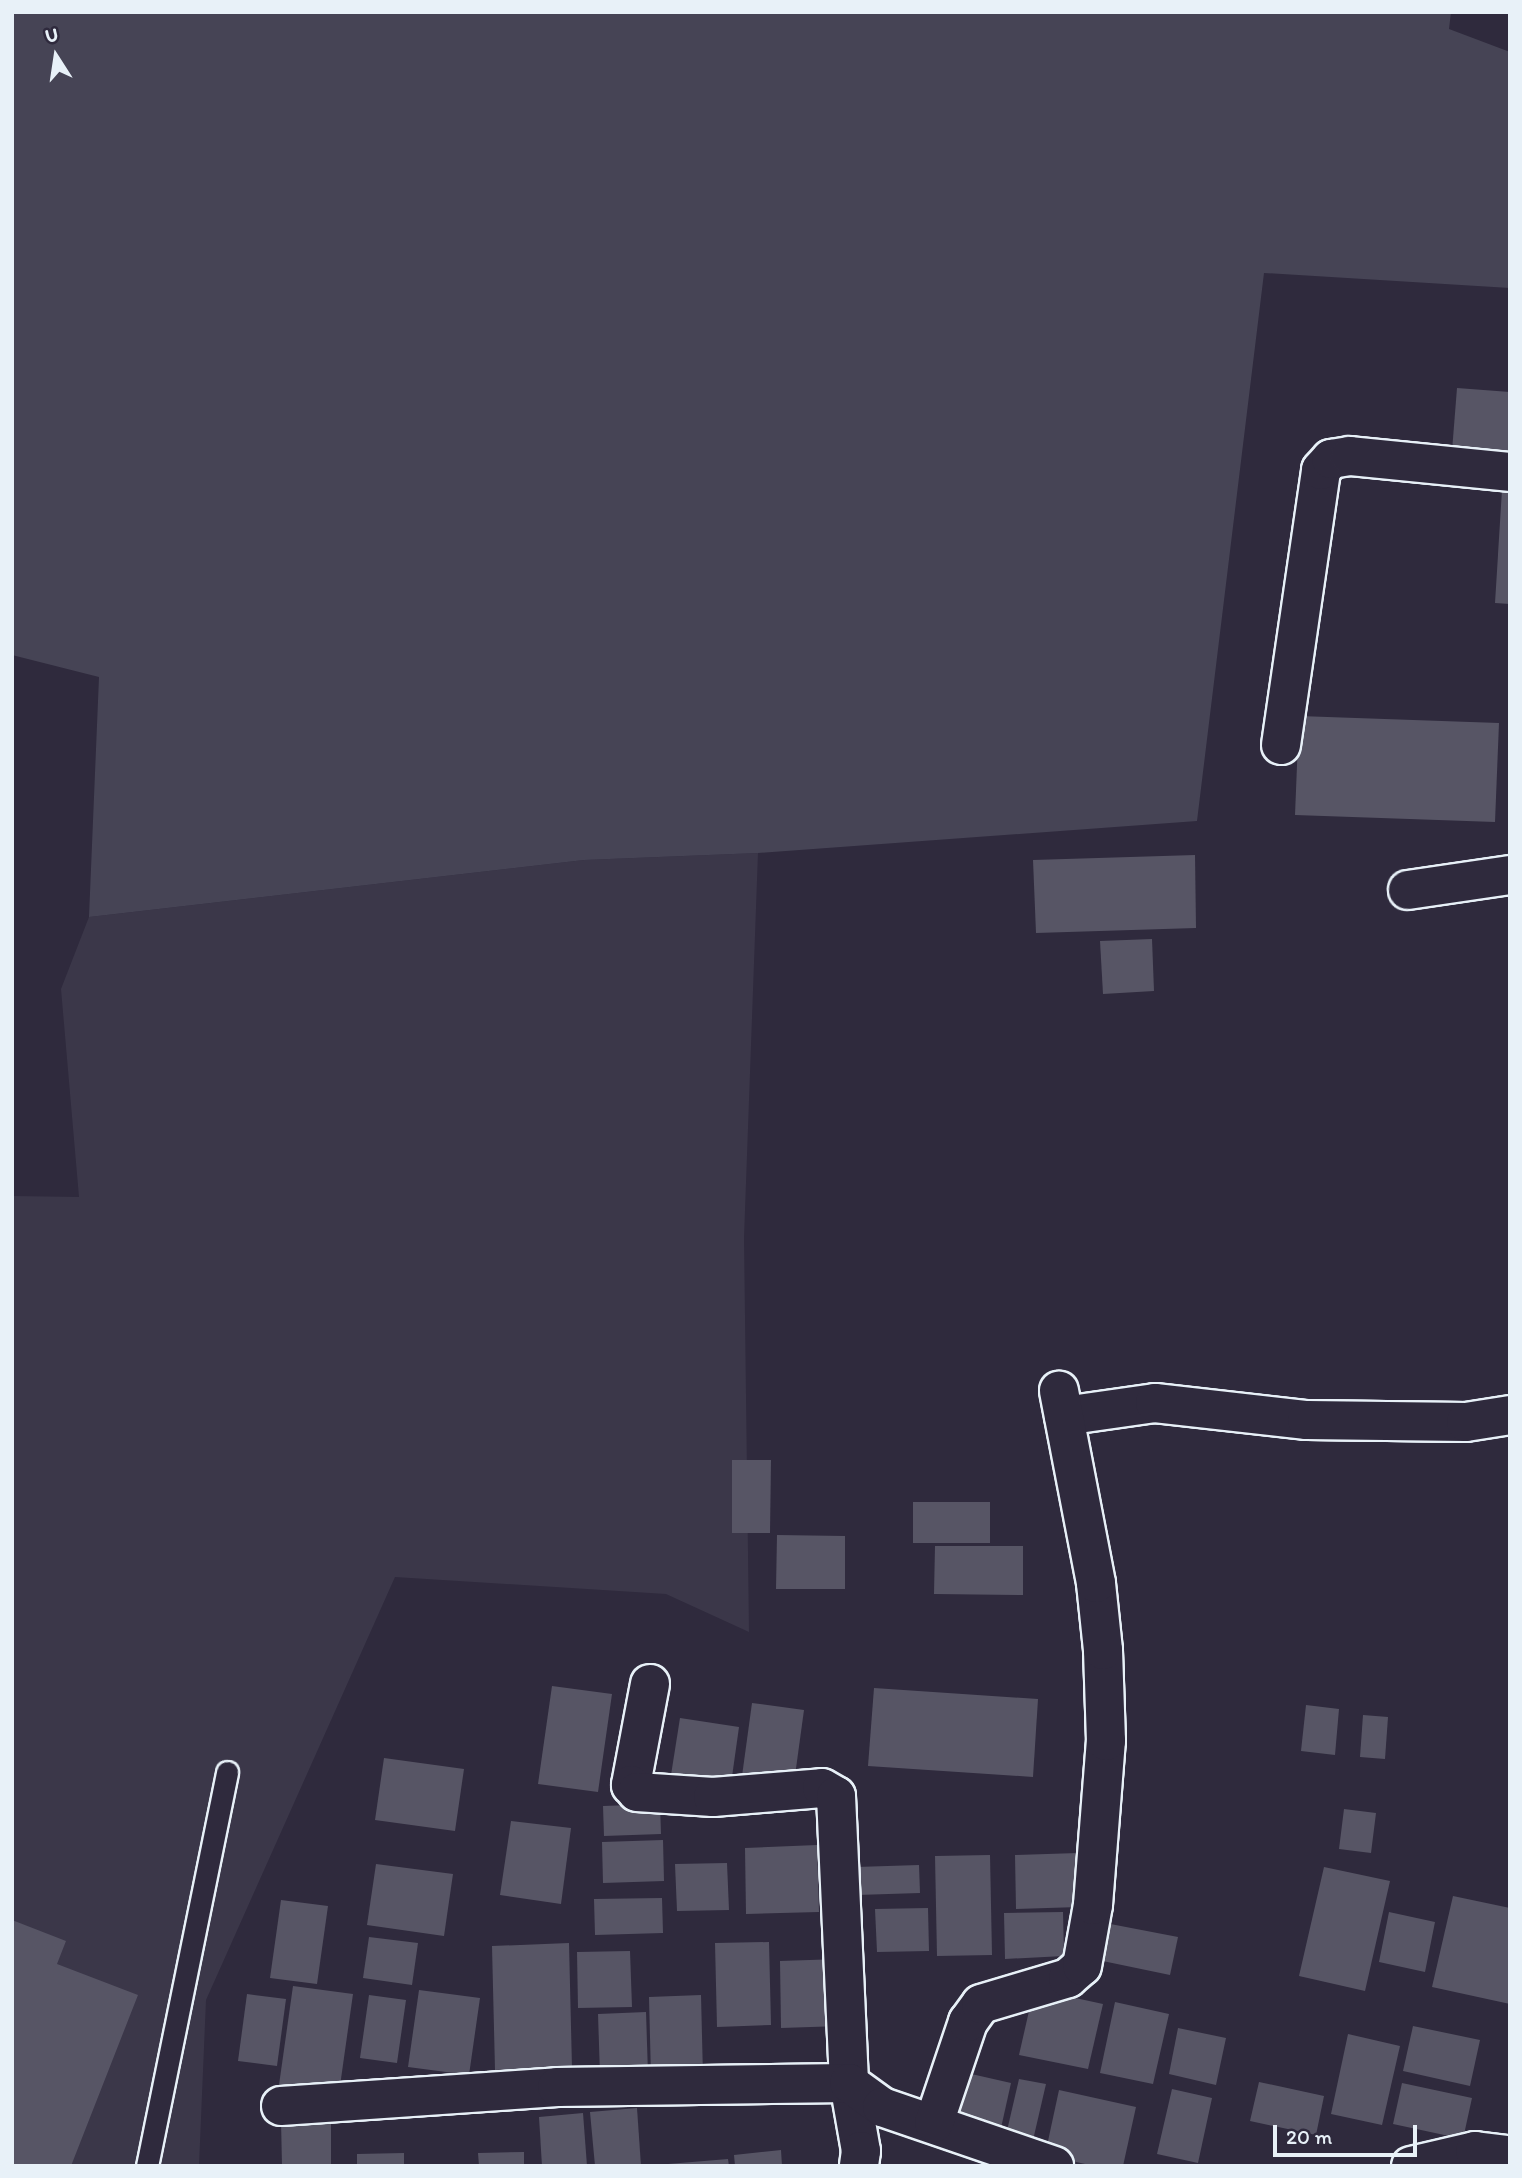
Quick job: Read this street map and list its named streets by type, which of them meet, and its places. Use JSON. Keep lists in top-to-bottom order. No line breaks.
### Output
{"scale_bar":"20 m","north":"top"}
